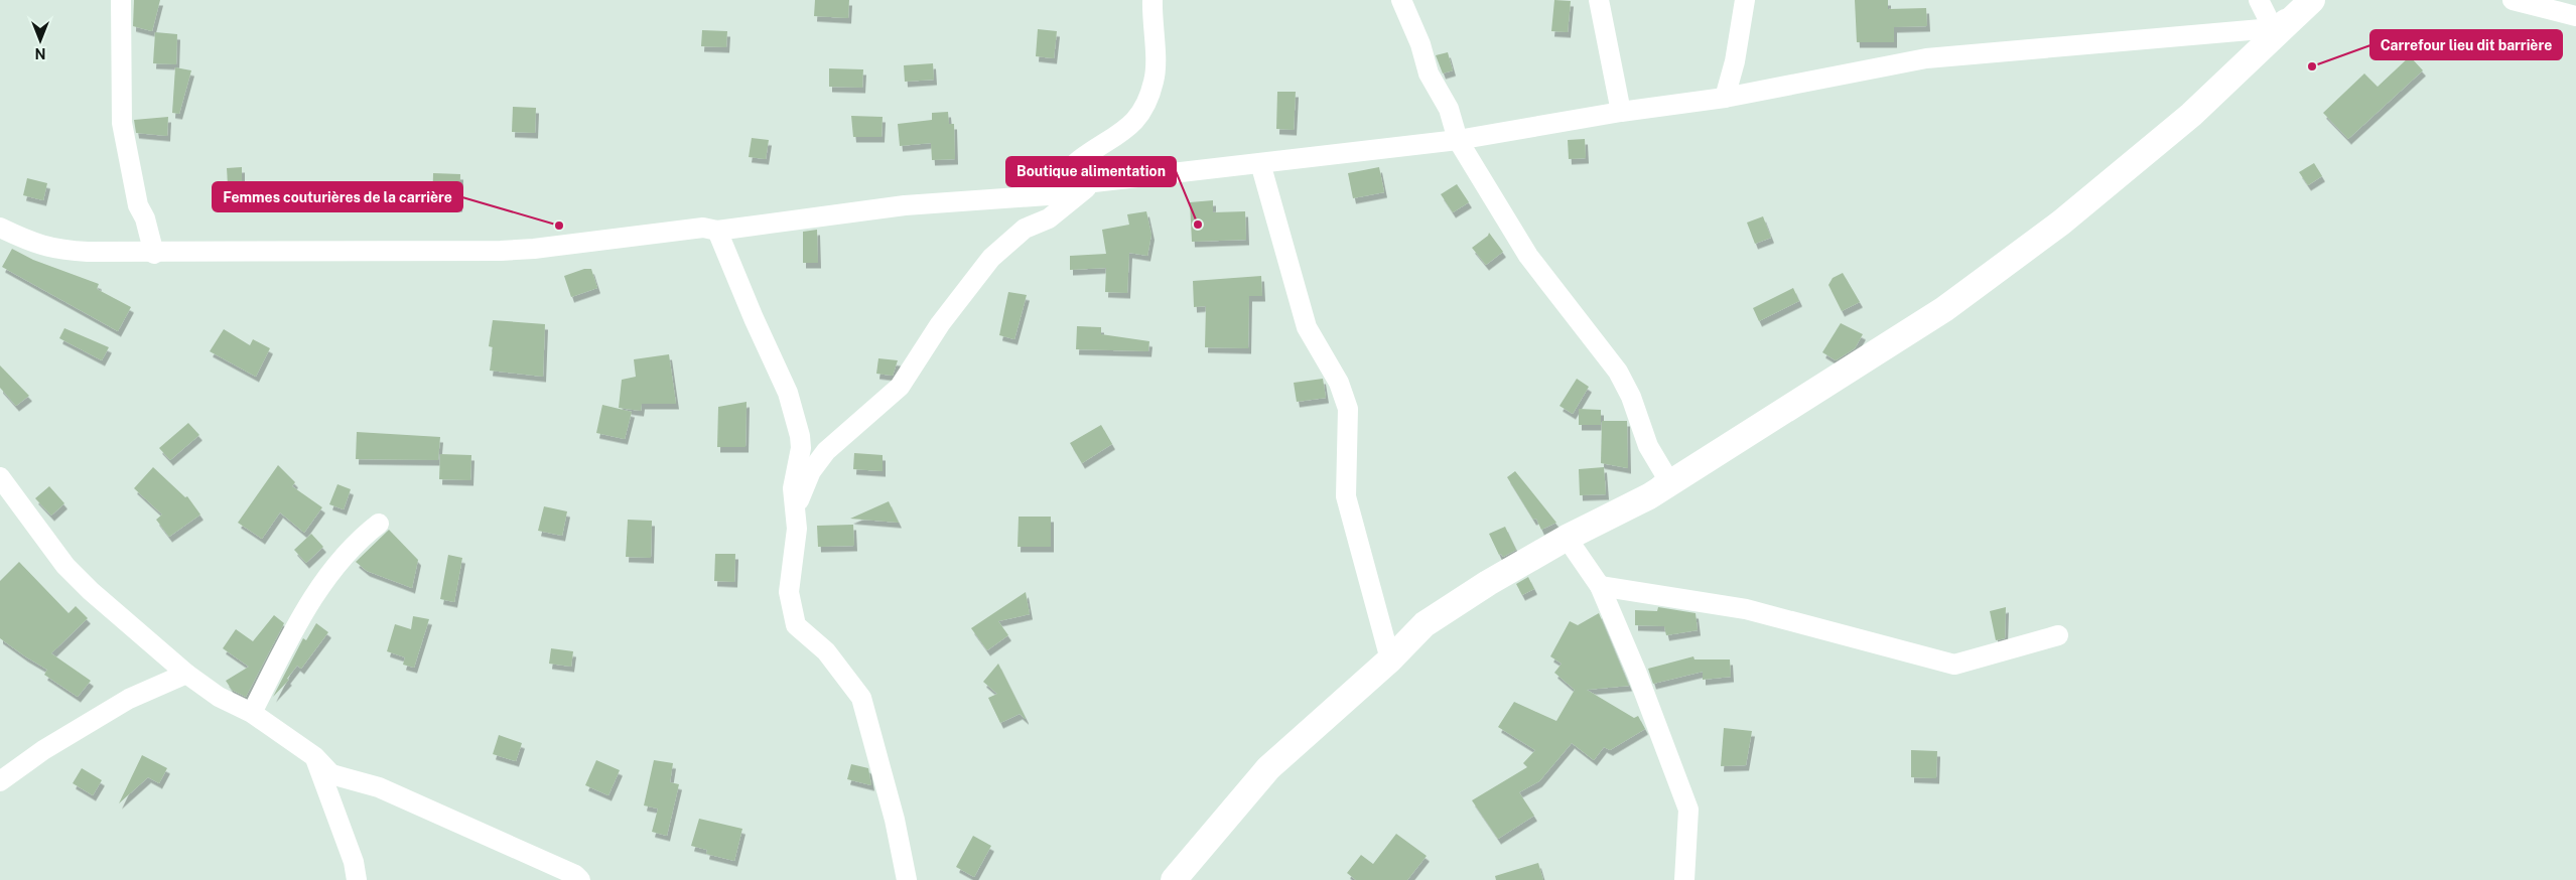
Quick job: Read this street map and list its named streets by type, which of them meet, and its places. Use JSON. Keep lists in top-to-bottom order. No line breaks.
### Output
{"places":["Carrefour lieu dit barrière","Boutique alimentation","Femmes couturières de la carrière"],"north":"bottom"}
